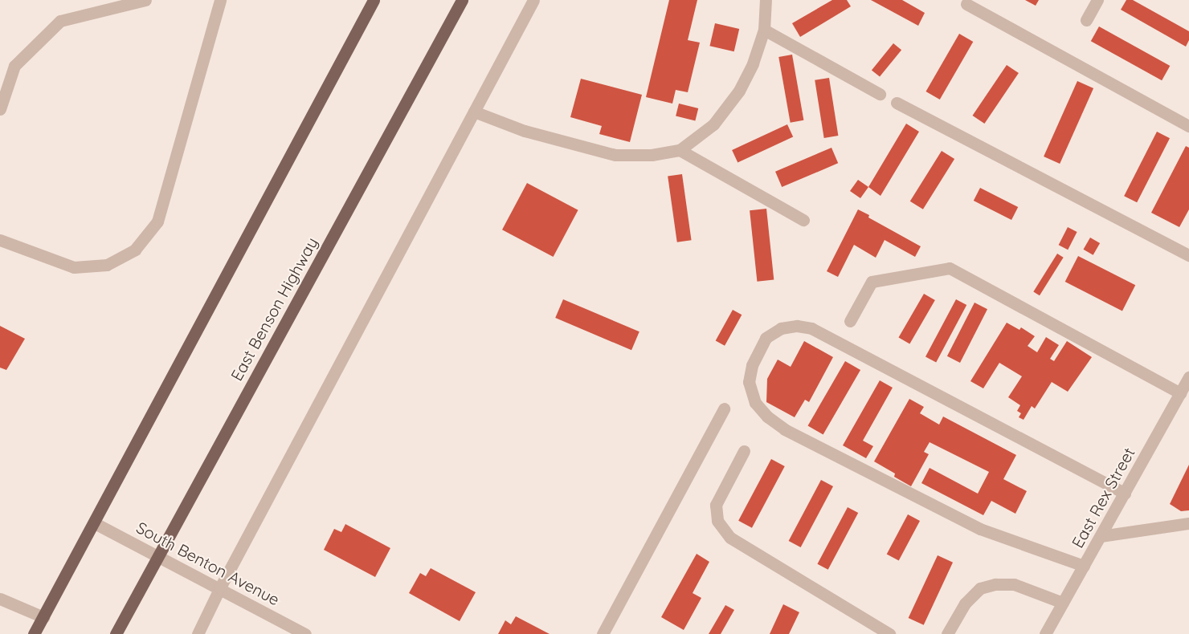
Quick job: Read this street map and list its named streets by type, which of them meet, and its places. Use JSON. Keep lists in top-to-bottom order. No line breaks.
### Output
{"streets":{"main road":["East Benson Highway"],"street":["East Rex Street","South Benton Avenue"]},"crossings":[["East Benson Highway","South Benton Avenue"]]}
